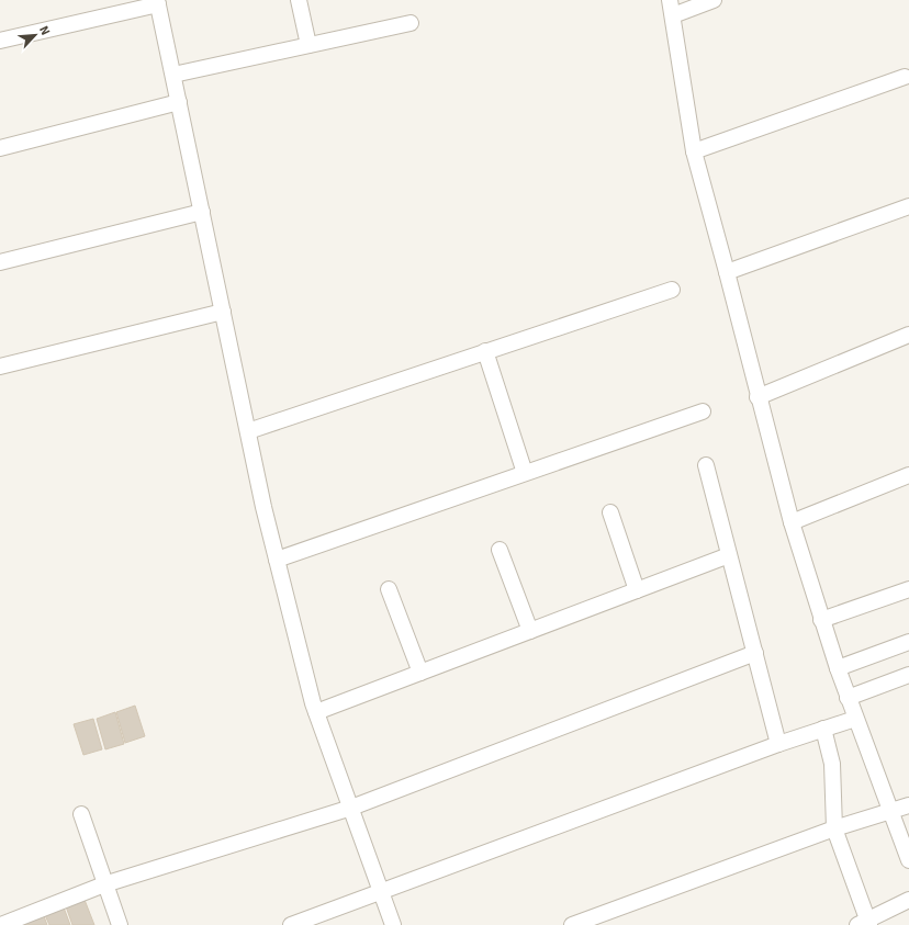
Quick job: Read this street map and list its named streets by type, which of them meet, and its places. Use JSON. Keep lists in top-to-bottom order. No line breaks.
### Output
{"north":"top right"}
